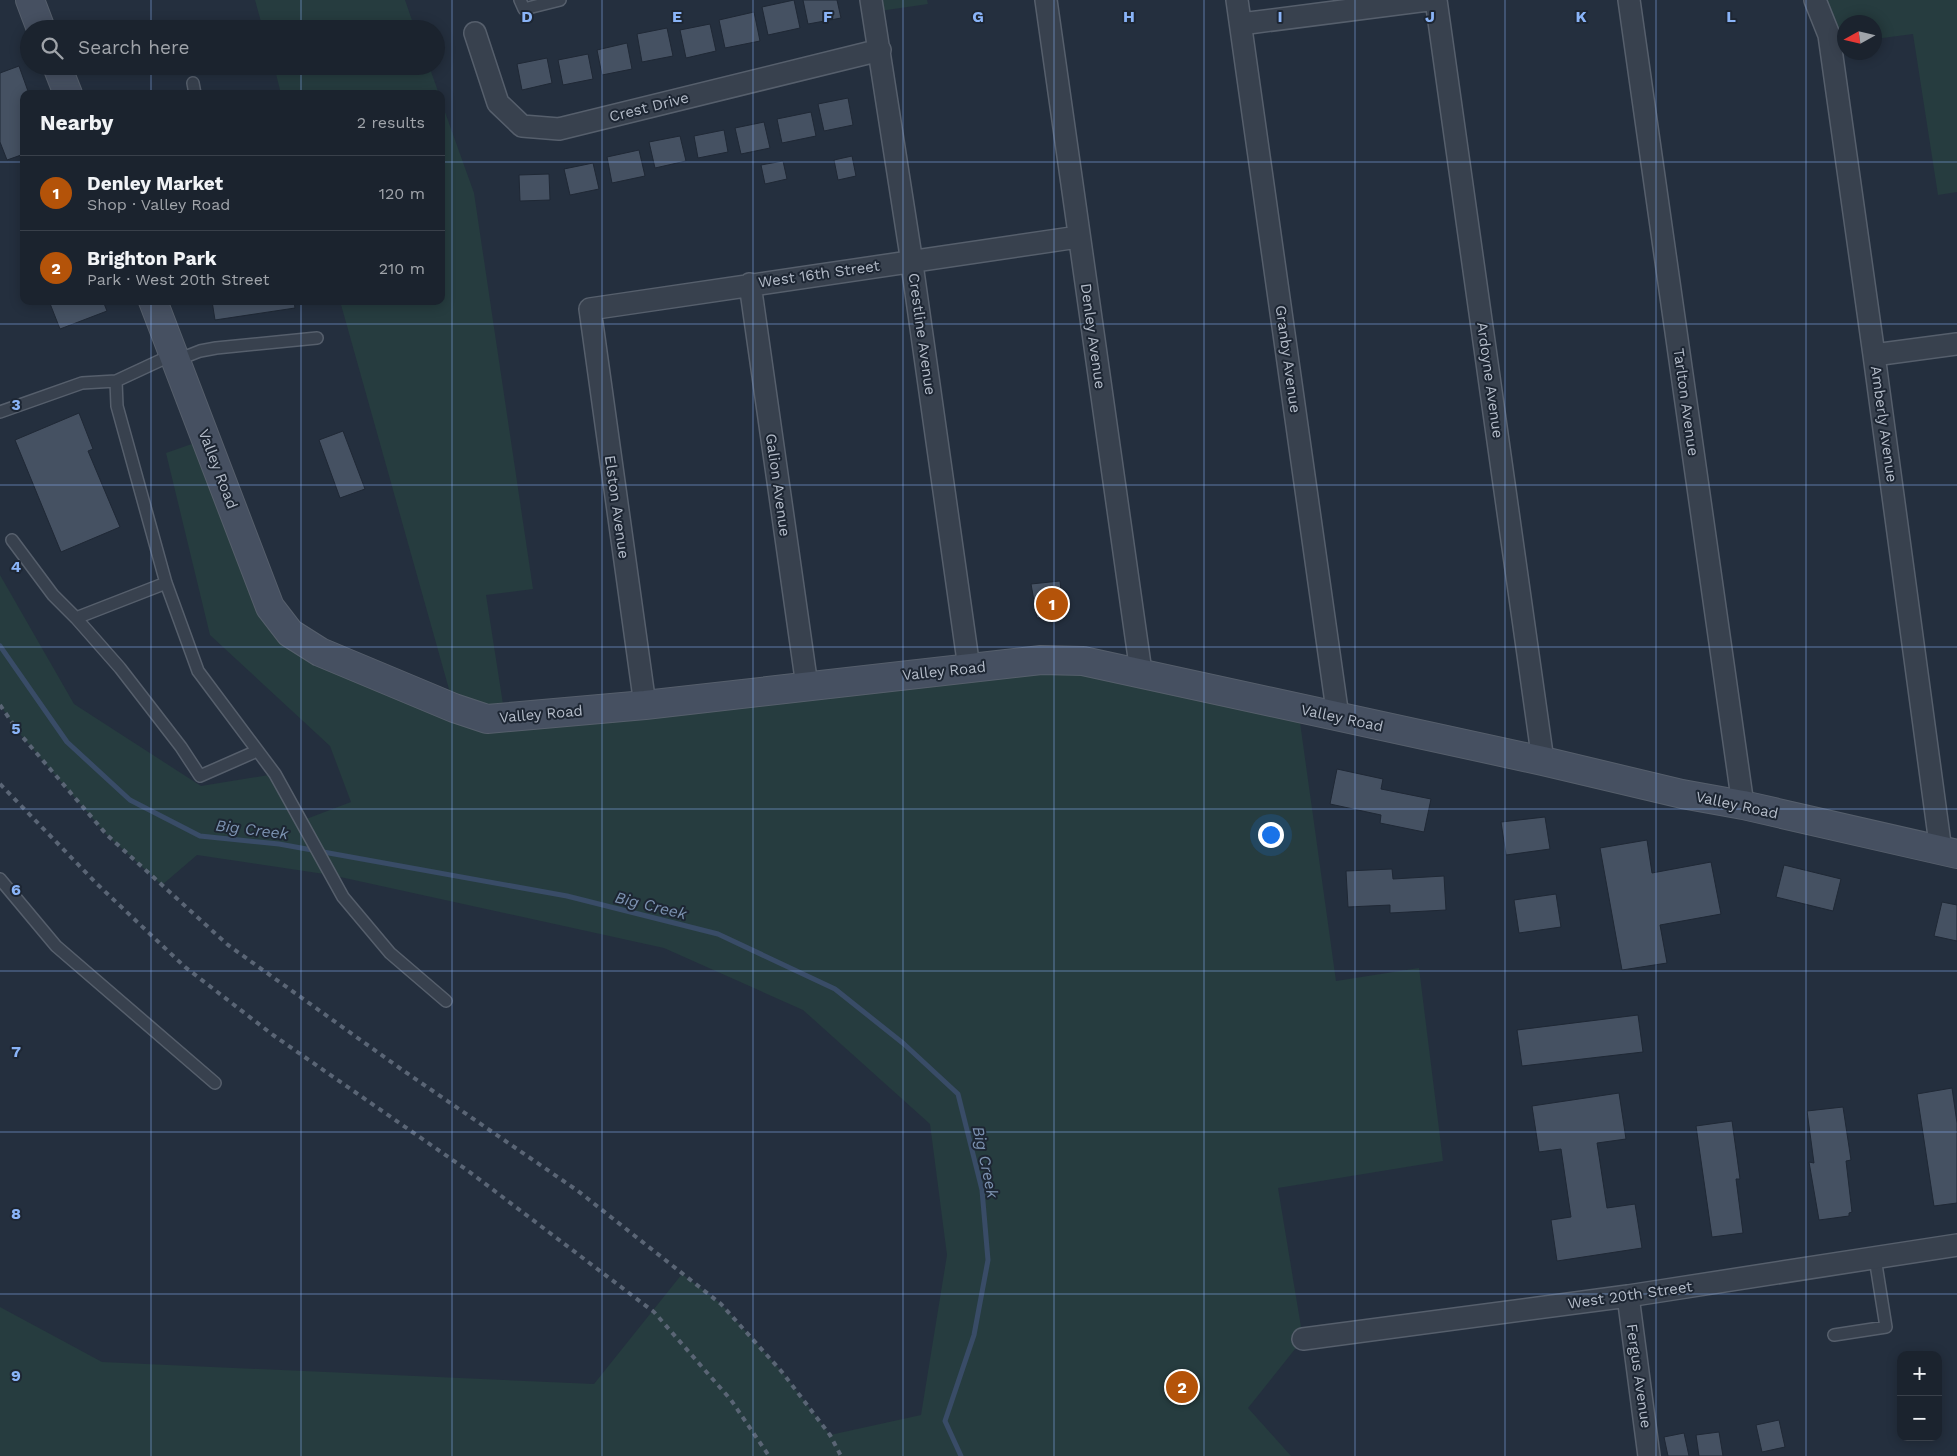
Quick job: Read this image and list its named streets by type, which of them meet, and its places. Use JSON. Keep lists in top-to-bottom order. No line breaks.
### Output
{"streets":{"street":["Crest Drive","West 16th Street","Crestline Avenue","Denley Avenue","Granby Avenue","Ardoyne Avenue","Tarlton Avenue","Amberly Avenue","Valley Road","Galion Avenue","Elston Avenue","West 20th Street","Fergus Avenue"]},"crossings":[["Crest Drive","Crestline Avenue"],["West 16th Street","Crestline Avenue"],["West 16th Street","Denley Avenue"],["West 16th Street","Galion Avenue"],["West 16th Street","Elston Avenue"],["Crestline Avenue","Valley Road"],["Denley Avenue","Valley Road"],["Granby Avenue","Valley Road"],["Ardoyne Avenue","Valley Road"],["Tarlton Avenue","Valley Road"],["Amberly Avenue","Valley Road"],["Valley Road","Galion Avenue"],["Valley Road","Elston Avenue"],["West 20th Street","Fergus Avenue"]],"water":["Big Creek"],"north":"left","page":{"search":"Search here","heading":["Nearby","2 results"],"list":[{"mark":"1","name":"Denley Market","note":"Shop · Valley Road","value":"120 m"},{"mark":"2","name":"Brighton Park","note":"Park · West 20th Street","value":"210 m"}],"pins":["1","2"],"map_buttons":["+","−"]},"grid":{"columns":["D","E","F","G","H","I","J","K","L"],"rows":["3","4","5","6","7","8","9"]}}
